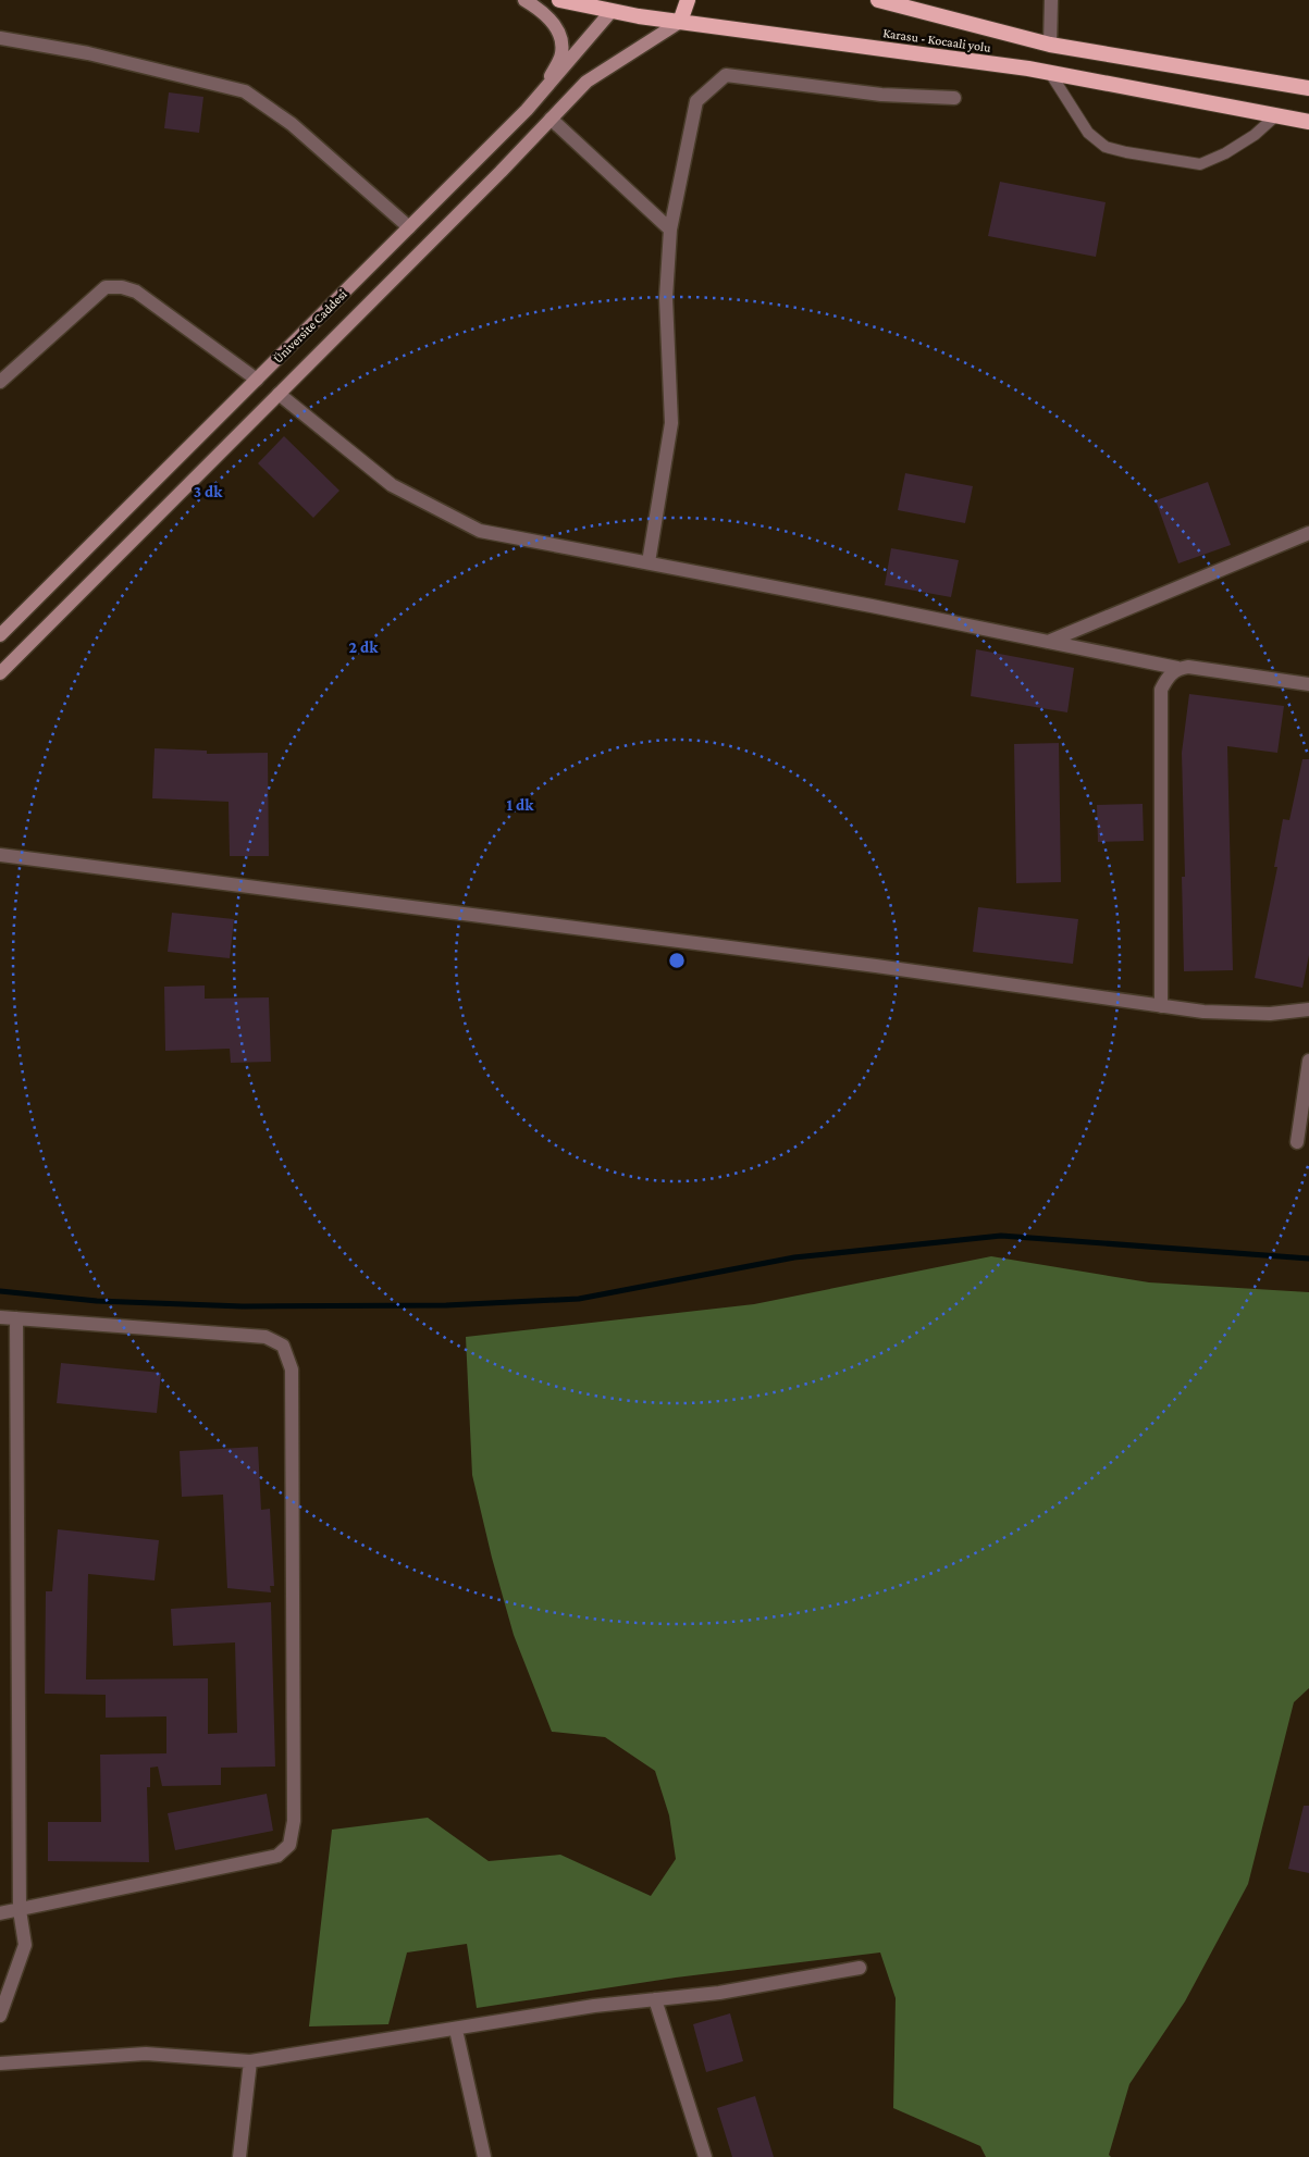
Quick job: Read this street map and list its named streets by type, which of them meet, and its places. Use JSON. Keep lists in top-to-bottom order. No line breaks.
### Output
{"streets":{"highway":["Karasu - Kocaali yolu"],"main road":["Üniversite Caddesi"]},"crossings":[["Karasu - Kocaali yolu","Üniversite Caddesi"]],"rings":["3 dk","2 dk","1 dk"]}
